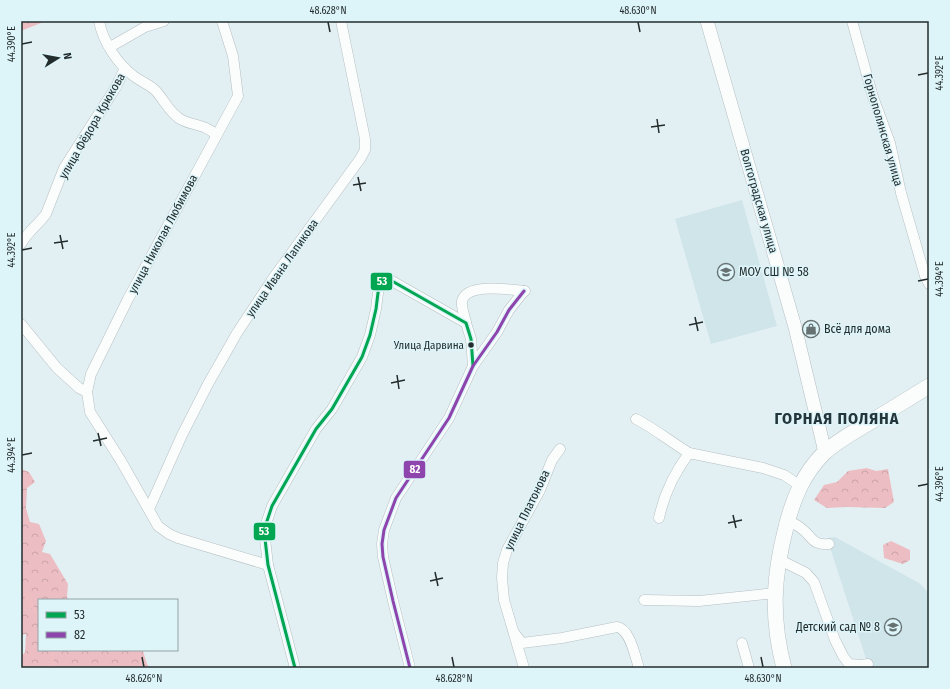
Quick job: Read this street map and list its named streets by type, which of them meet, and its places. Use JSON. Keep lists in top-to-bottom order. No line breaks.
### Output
{"streets":{"street":["улица Фёдора Крюкова","Горнополянская улица","Волгоградская улица","улица Николая Любимова","улица Ивана Лапикова","улица Платонова"]},"crossings":[["улица Фёдора Крюкова","улица Николая Любимова"]],"districts":["ГОРНАЯ ПОЛЯНА"],"places":{"school or university":["МОУ СШ № 58","Детский сад № 8"],"shop":["Всё для дома"],"other":["Улица Дарвина"]},"lines":["transit line 53","transit line 82"],"legend":["53","82"],"north":"right","coordinates":["48.628°N","48.630°N","44.390°E","44.392°E","44.394°E","44.396°E","48.626°N"]}
